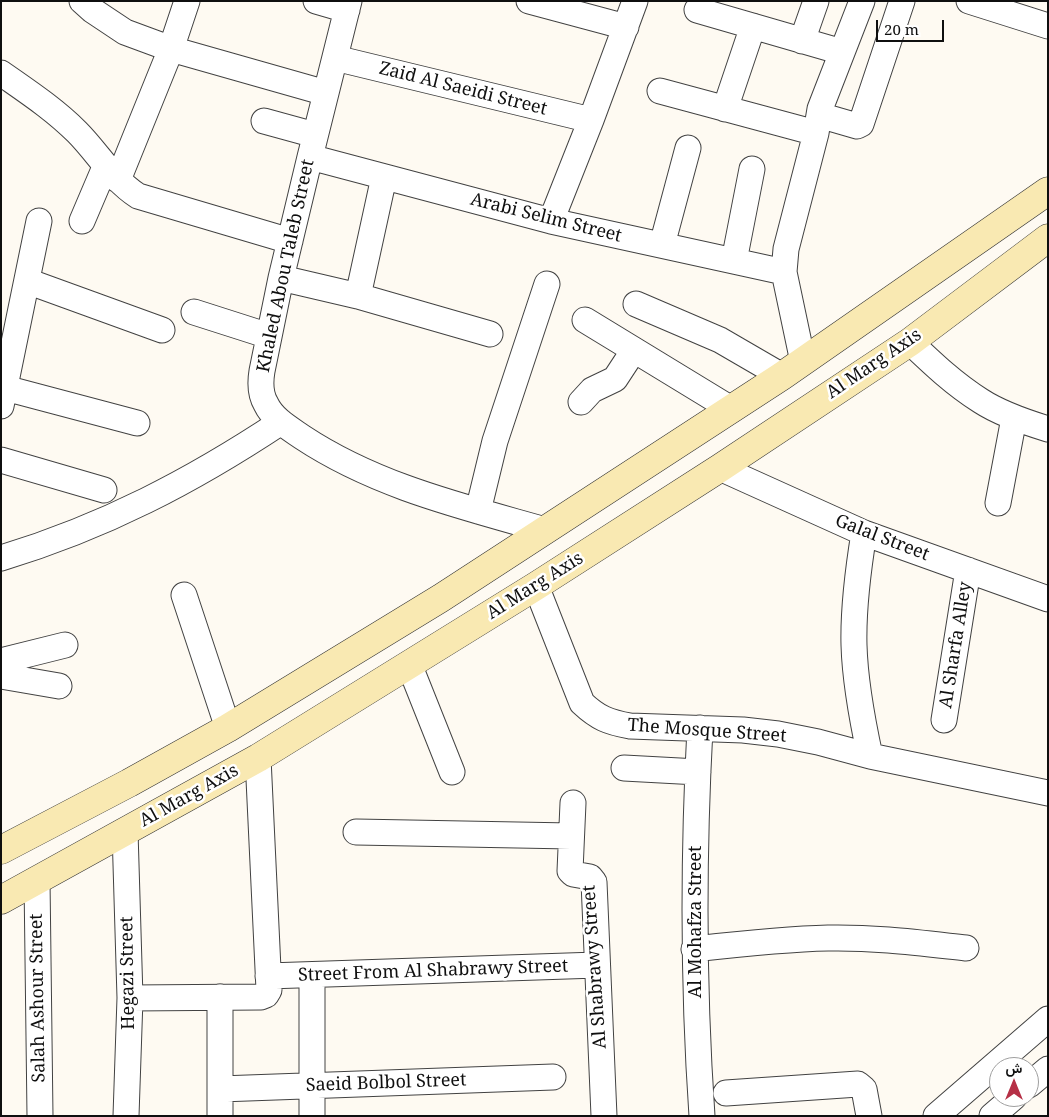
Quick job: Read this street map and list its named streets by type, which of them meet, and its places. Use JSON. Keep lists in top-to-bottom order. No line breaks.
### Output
{"streets":{"main road":["Al Marg Axis"],"street":["Zaid Al Saeidi Street","Arabi Selim Street","Khaled Abou Taleb Street","Galal Street","Al Sharfa Alley","The Mosque Street","Al Mohafza Street","Al Shabrawy Street","Street From Al Shabrawy Street","Hegazi Street","Salah Ashour Street","Saeid Bolbol Street"]},"crossings":[["Zaid Al Saeidi Street","Khaled Abou Taleb Street"],["Arabi Selim Street","Khaled Abou Taleb Street"],["Al Marg Axis","Galal Street"],["Al Marg Axis","The Mosque Street"],["Al Marg Axis","Hegazi Street"],["Al Marg Axis","Salah Ashour Street"],["Galal Street","Al Sharfa Alley"],["The Mosque Street","Al Mohafza Street"],["Al Shabrawy Street","Street From Al Shabrawy Street"]],"scale_bar":"20 m","north":"top"}
